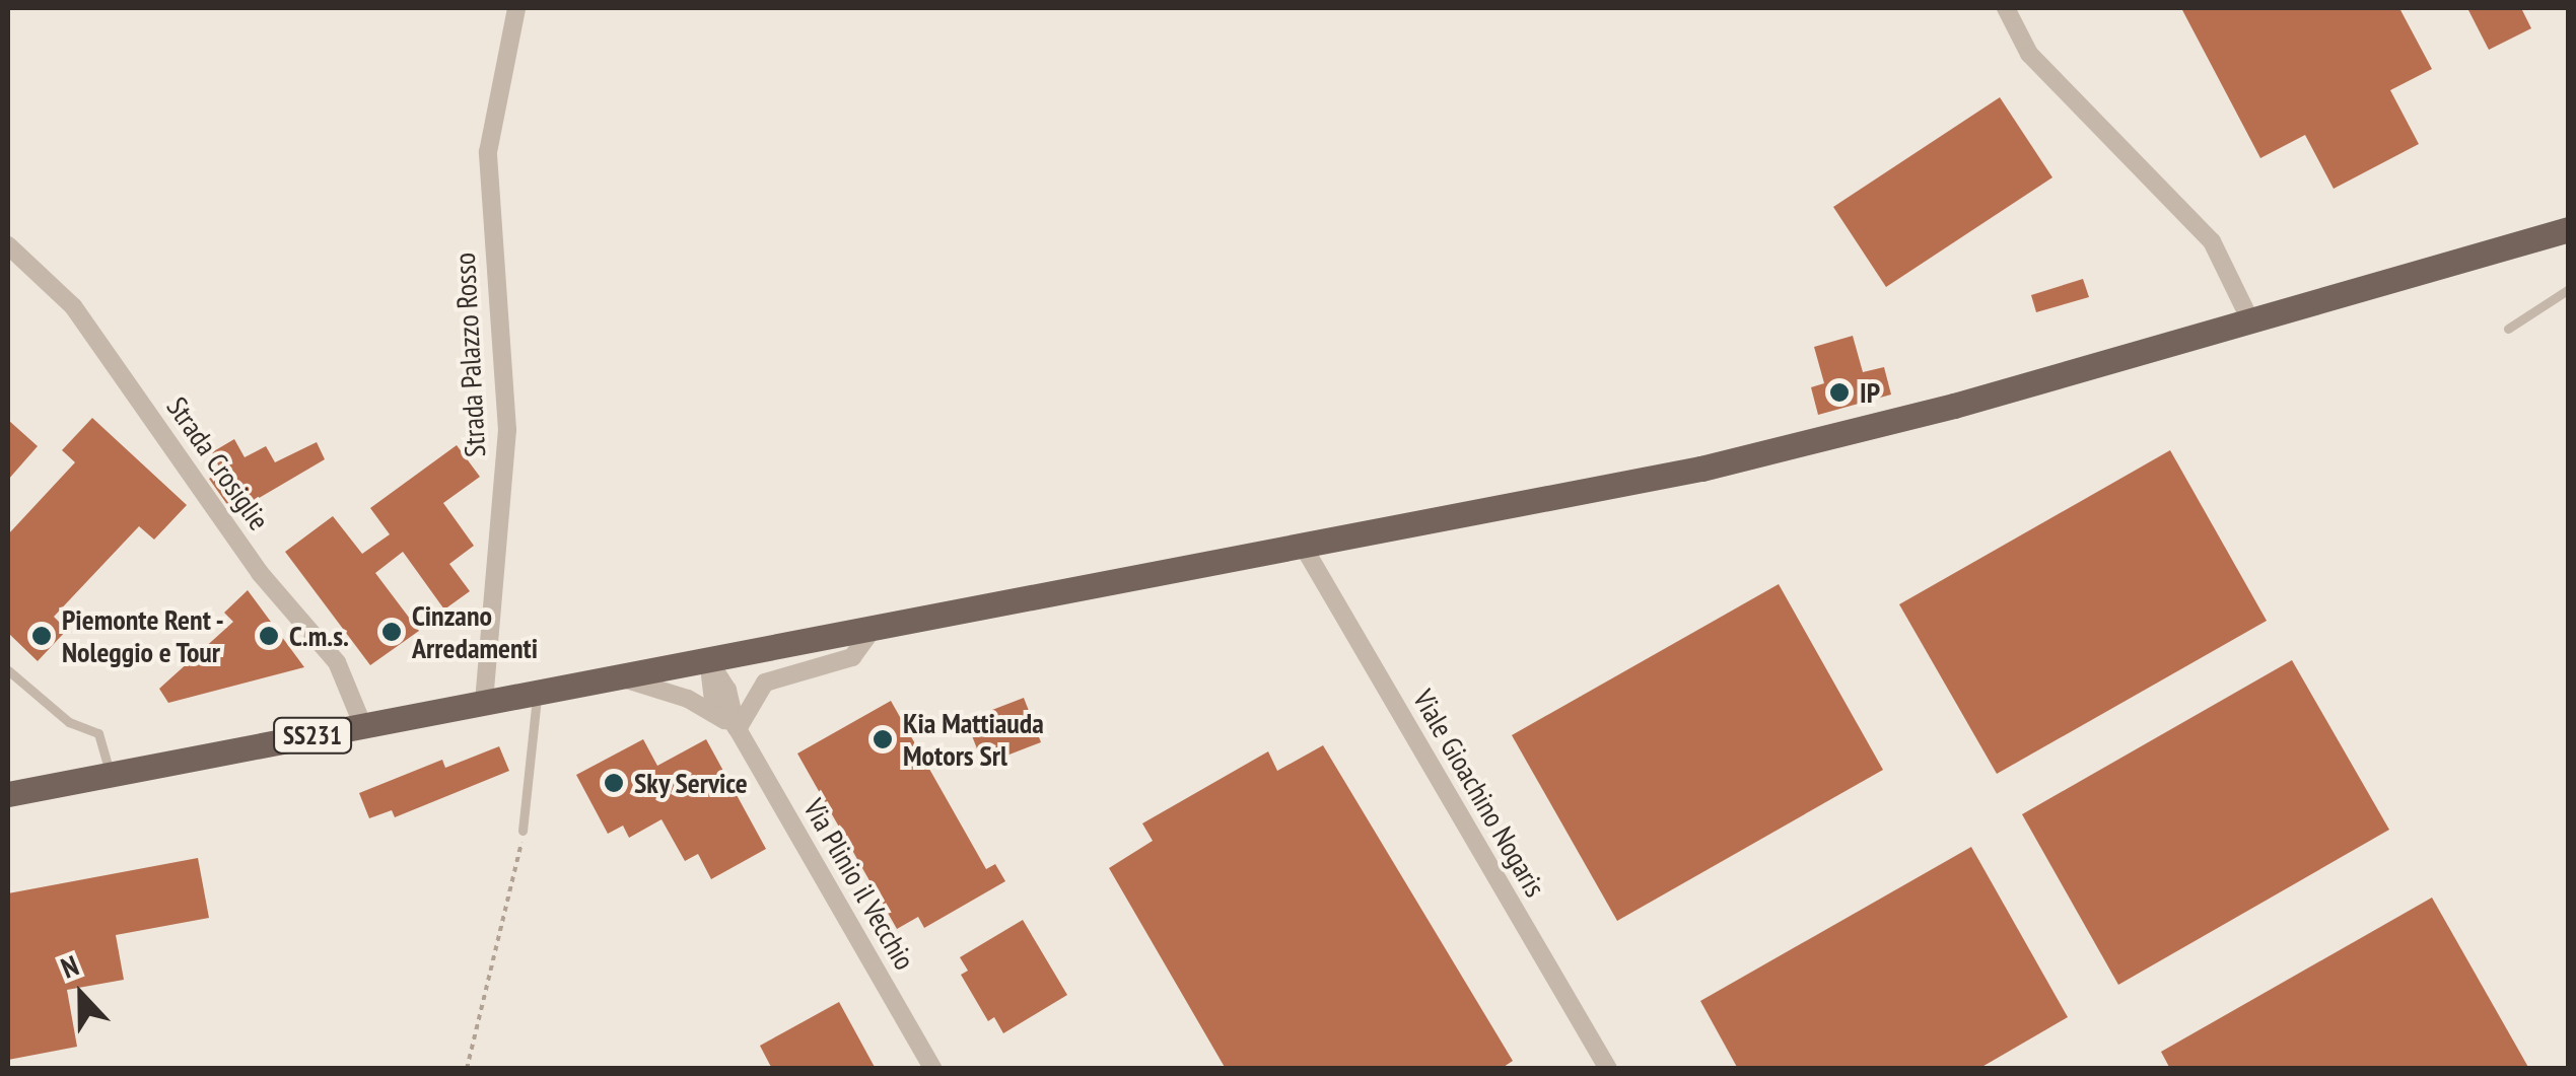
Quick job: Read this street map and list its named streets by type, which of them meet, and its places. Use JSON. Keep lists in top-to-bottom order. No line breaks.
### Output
{"streets":{"main road":["SS231"],"street":["Strada Palazzo Rosso","Strada Crosiglie","Viale Gioachino Nogaris","Via Plinio il Vecchio"]},"crossings":[["Strada Palazzo Rosso","SS231"],["Strada Crosiglie","SS231"],["SS231","Via Plinio il Vecchio"]],"places":["IP","Cinzano Arredamenti","Piemonte Rent - Noleggio e Tour","C.m.s.","Kia Mattiauda Motors Srl","Sky Service"],"north":"top"}
